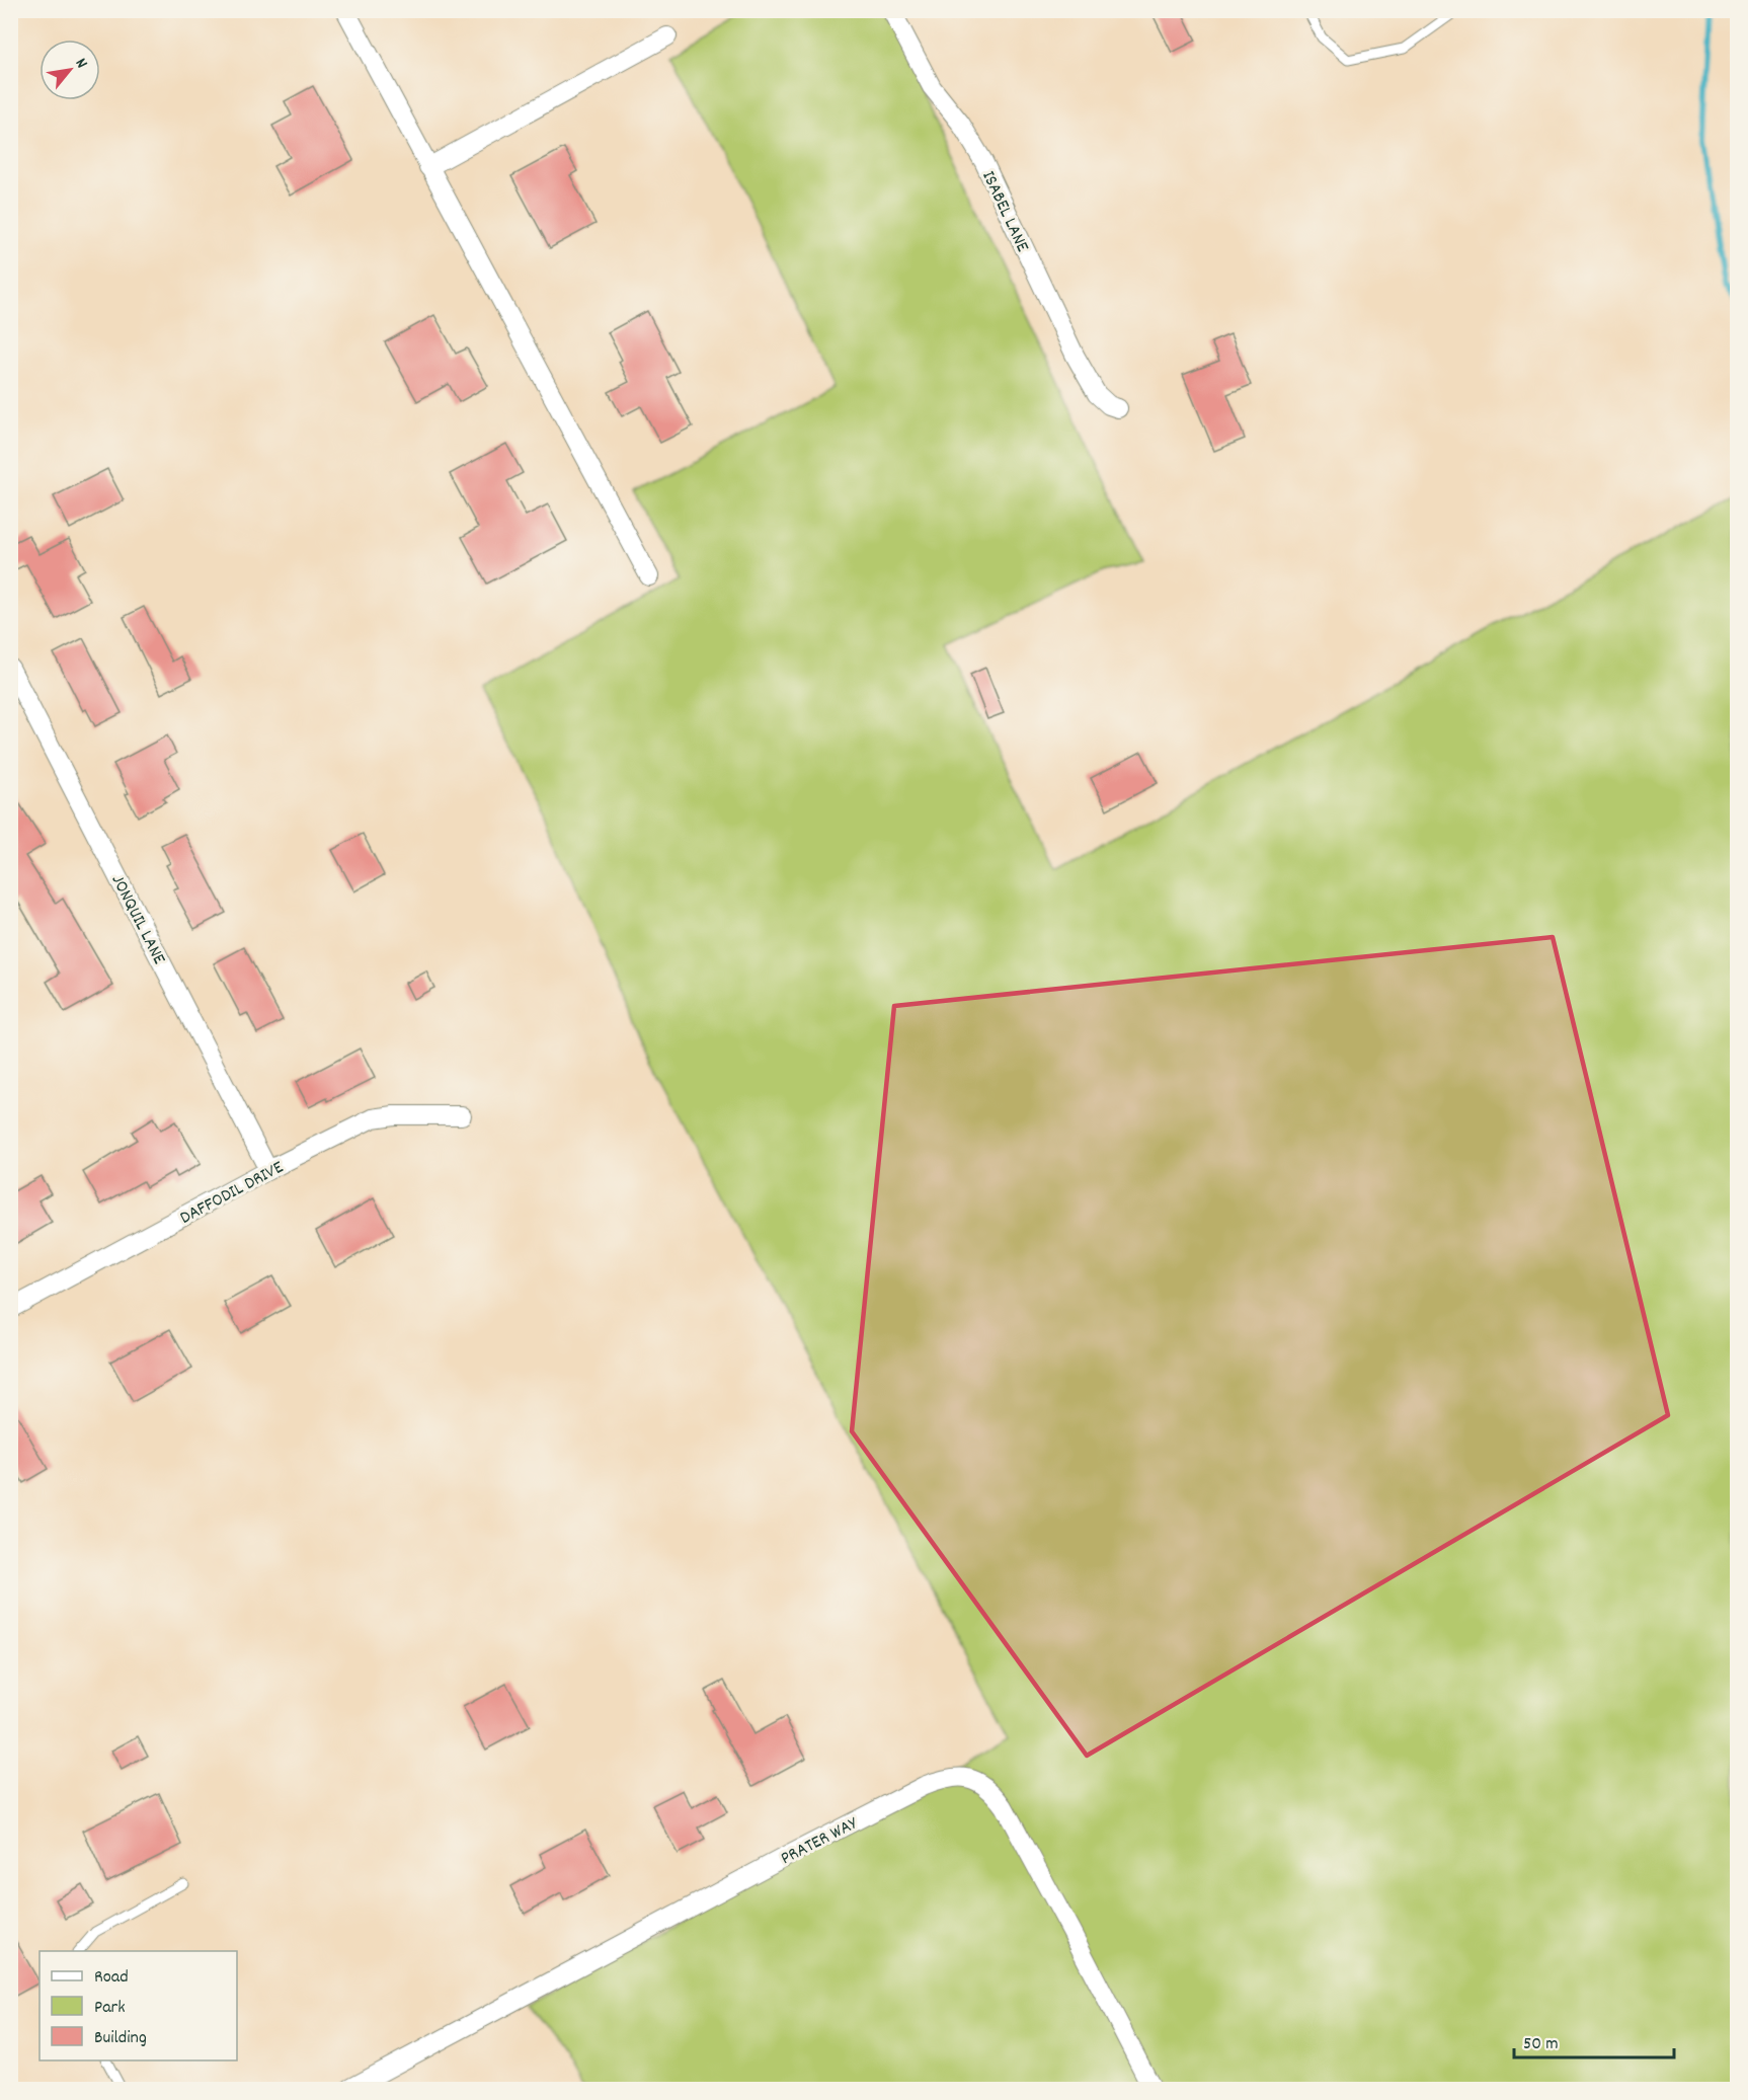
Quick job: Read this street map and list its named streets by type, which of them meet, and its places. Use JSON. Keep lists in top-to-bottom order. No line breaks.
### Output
{"streets":{"street":["ISABEL LANE","JONQUIL LANE","DAFFODIL DRIVE","PRATER WAY"]},"crossings":[["JONQUIL LANE","DAFFODIL DRIVE"]],"legend":["Road","Park","Building"],"scale_bar":"50 m","north":"top right"}
